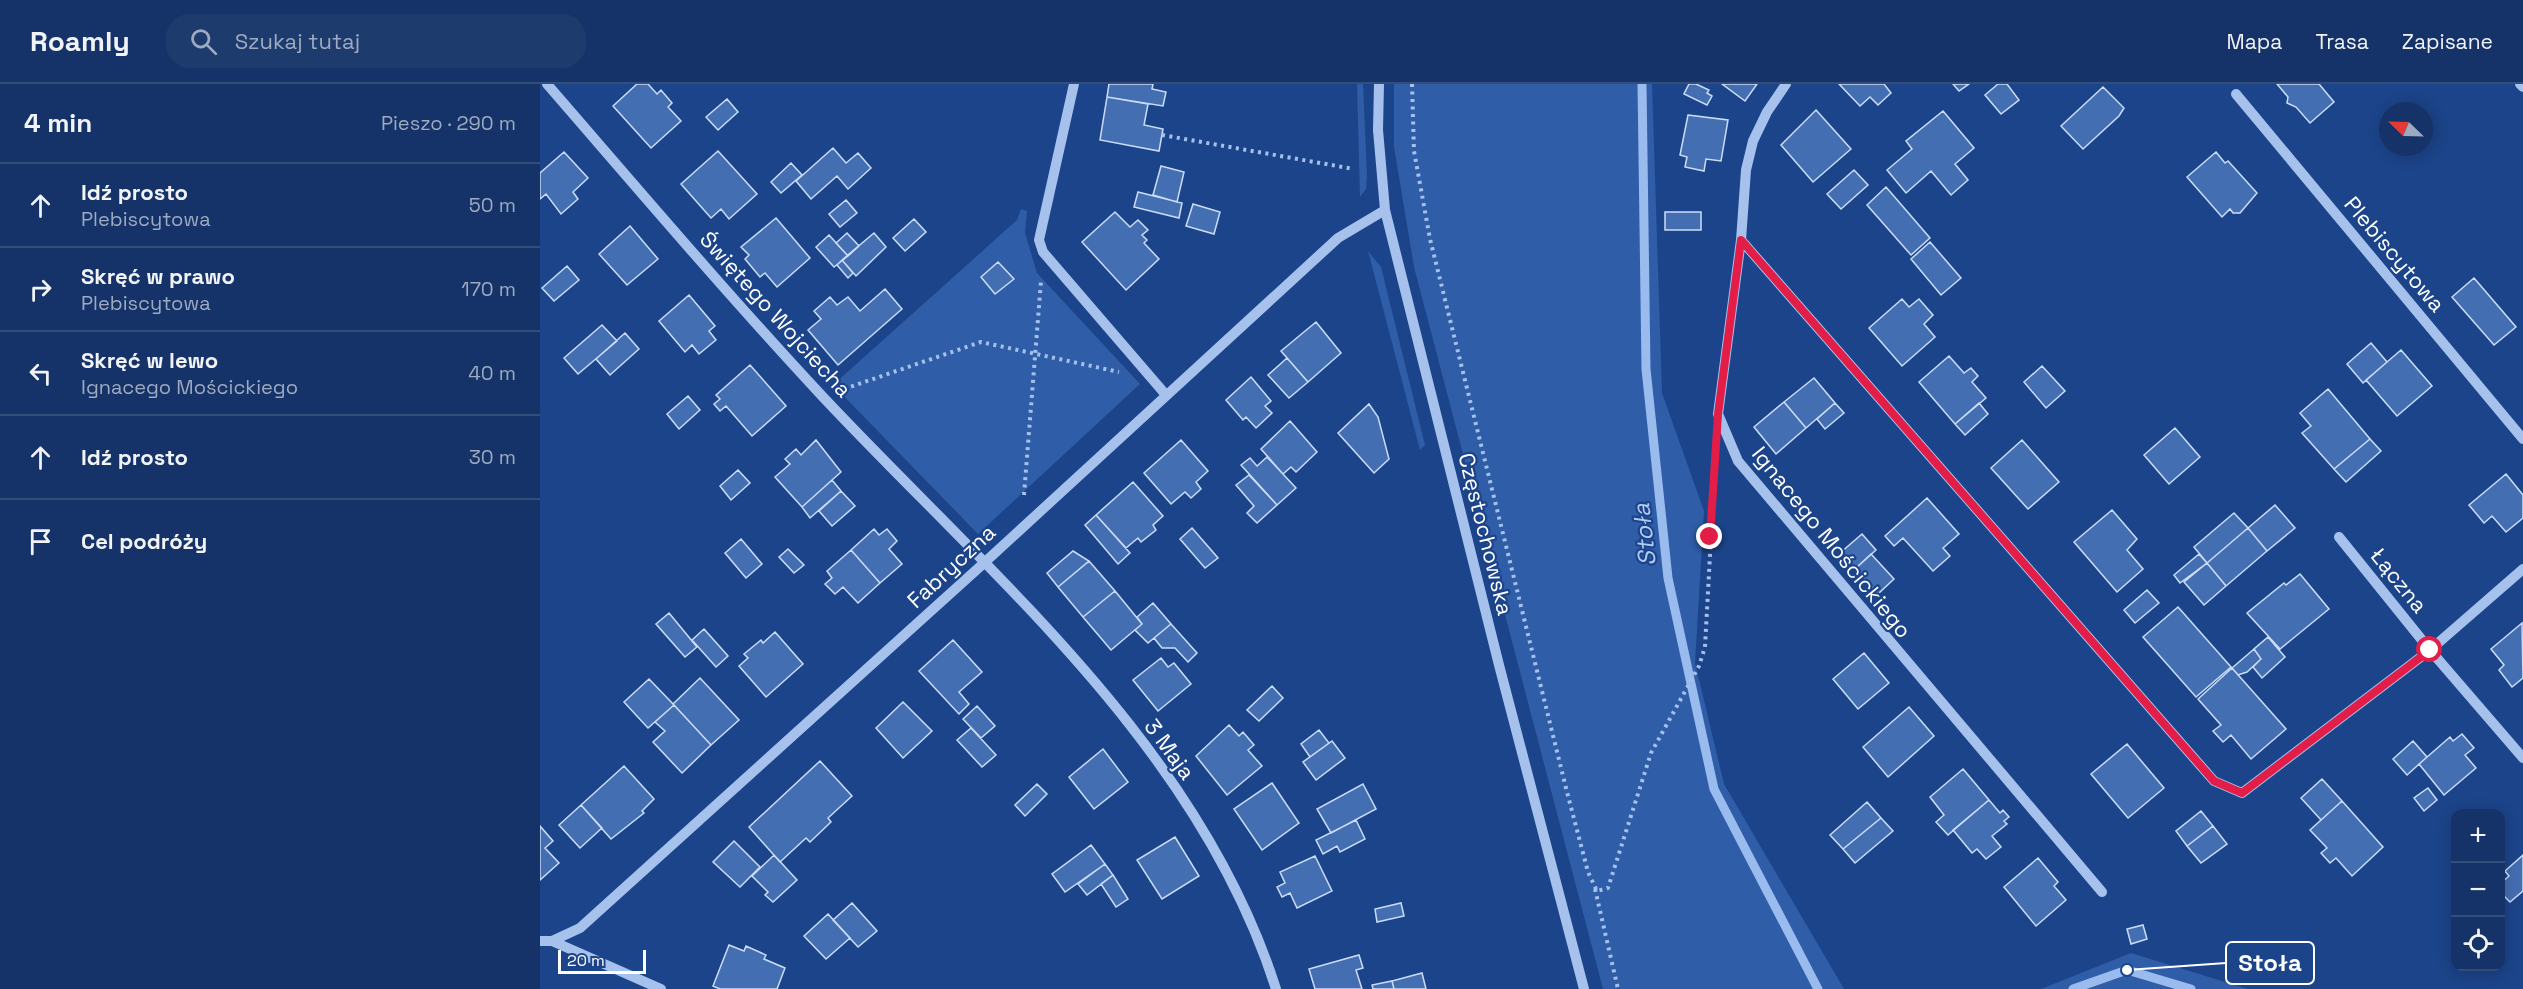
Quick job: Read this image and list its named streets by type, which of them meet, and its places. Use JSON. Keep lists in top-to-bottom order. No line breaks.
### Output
{"streets":{"street":["Plebiscytowa","Świętego Wojciecha","Częstochowska","Ignacego Mościckiego","Fabryczna","Łączna","3 Maja"]},"crossings":[["Świętego Wojciecha","Fabryczna"],["Świętego Wojciecha","3 Maja"],["Częstochowska","Fabryczna"],["Fabryczna","3 Maja"]],"water":["Stoła"],"places":["Stoła"],"scale_bar":"20 m","north":"top left","page":{"header":"Roamly","search":"Szukaj tutaj","nav":["Mapa","Trasa","Zapisane"],"heading":["4 min","Pieszo · 290 m"],"list":[["Idź prosto","Plebiscytowa","50 m"],["Skręć w prawo","Plebiscytowa","170 m"],["Skręć w lewo","Ignacego Mościckiego","40 m"],["Idź prosto","30 m"],"Cel podróży"],"map_buttons":["+","−"],"scale":"20 m"}}
